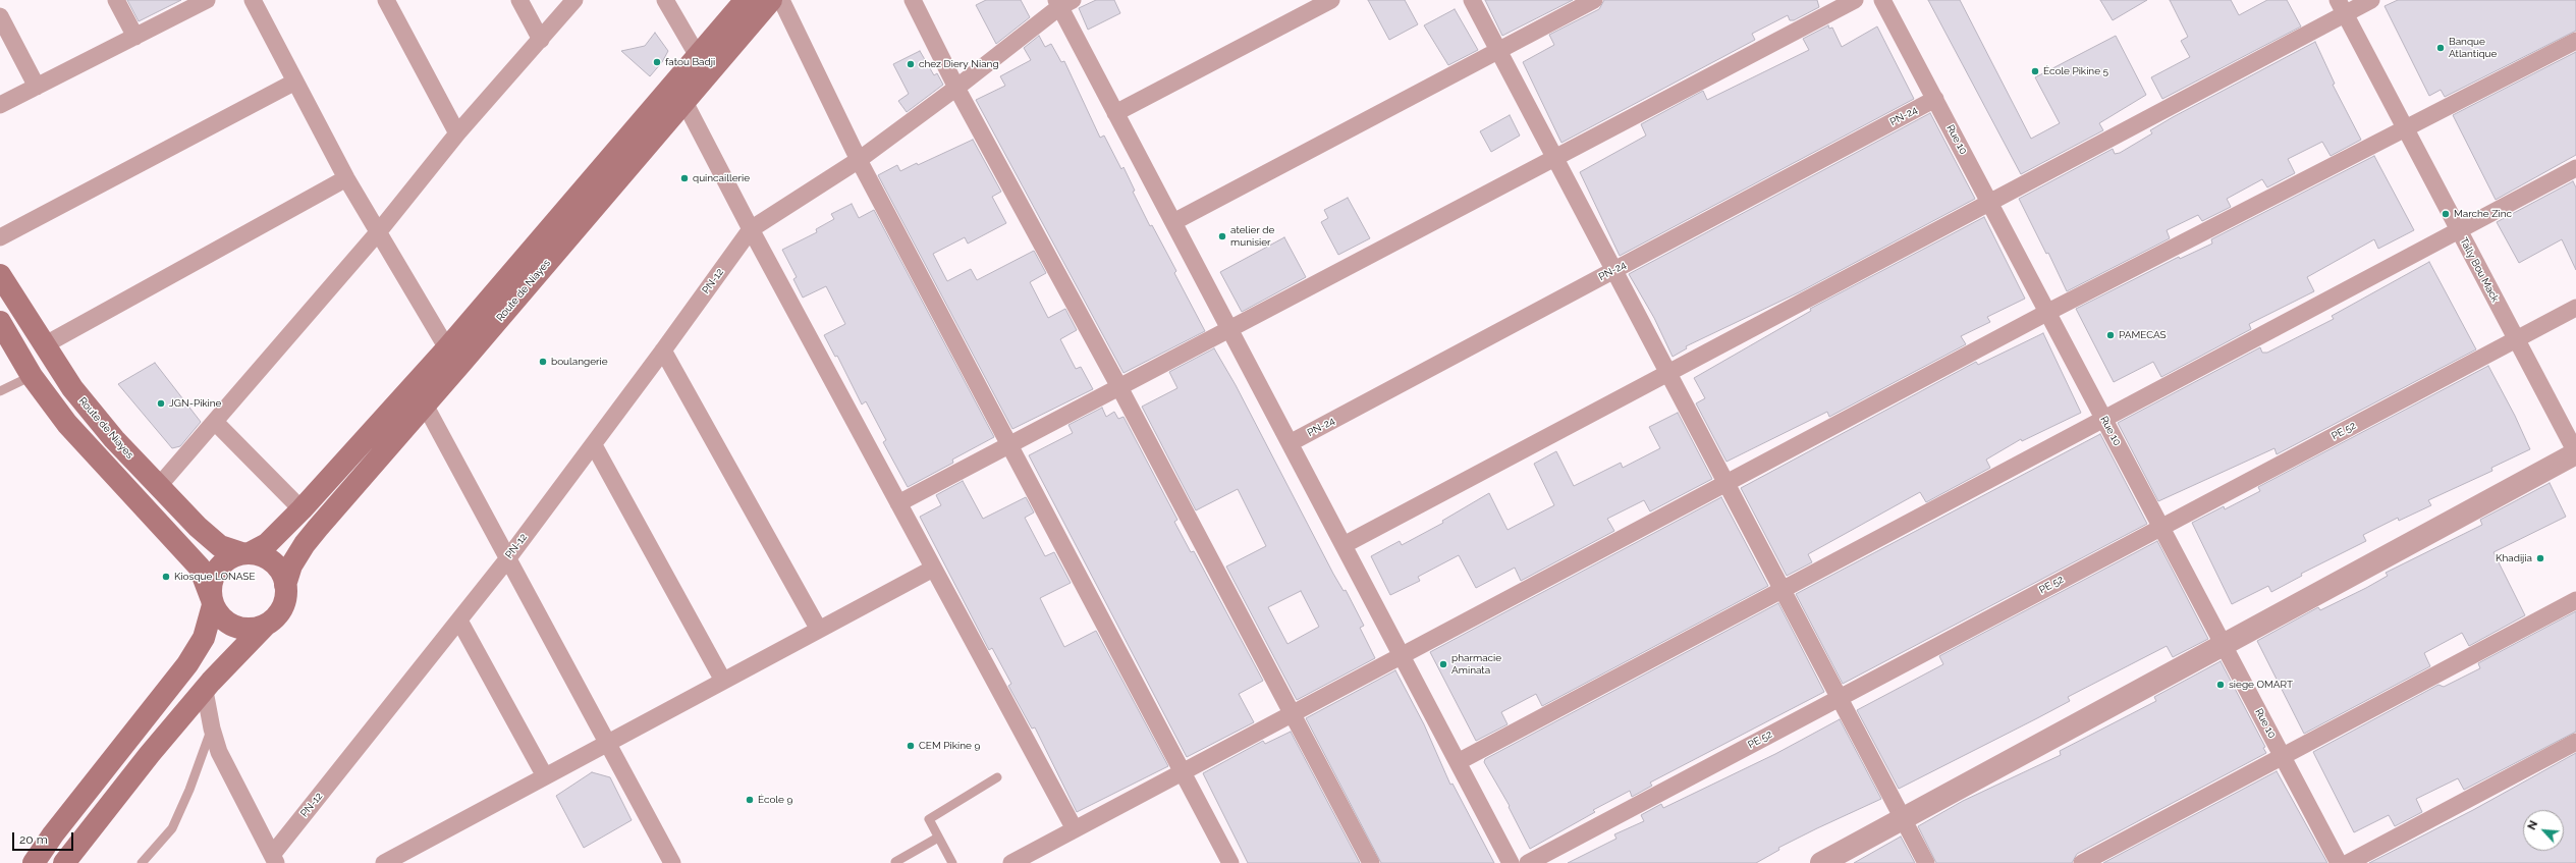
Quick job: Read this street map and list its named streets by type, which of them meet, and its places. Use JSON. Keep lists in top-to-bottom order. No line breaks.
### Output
{"streets":{"main road":["Route de Niayes"],"street":["PN-24","Rue 10","Tally Bou Mack","PN-12","PE 52"]},"crossings":[["PN-24","Rue 10"],["Rue 10","PE 52"],["Tally Bou Mack","PE 52"]],"places":["Banque Atlantique","fatou Badji","chez Diery Niang","École Pikine 5","quincaillerie","Marche Zinc","atelier de munisier","PAMECAS","boulangerie","JGN-Pikine","Khadijia","Kiosque LONASE","pharmacie Aminata","siege OMART","CEM Pikine 9","École 9"],"scale_bar":"20 m","north":"top left"}
